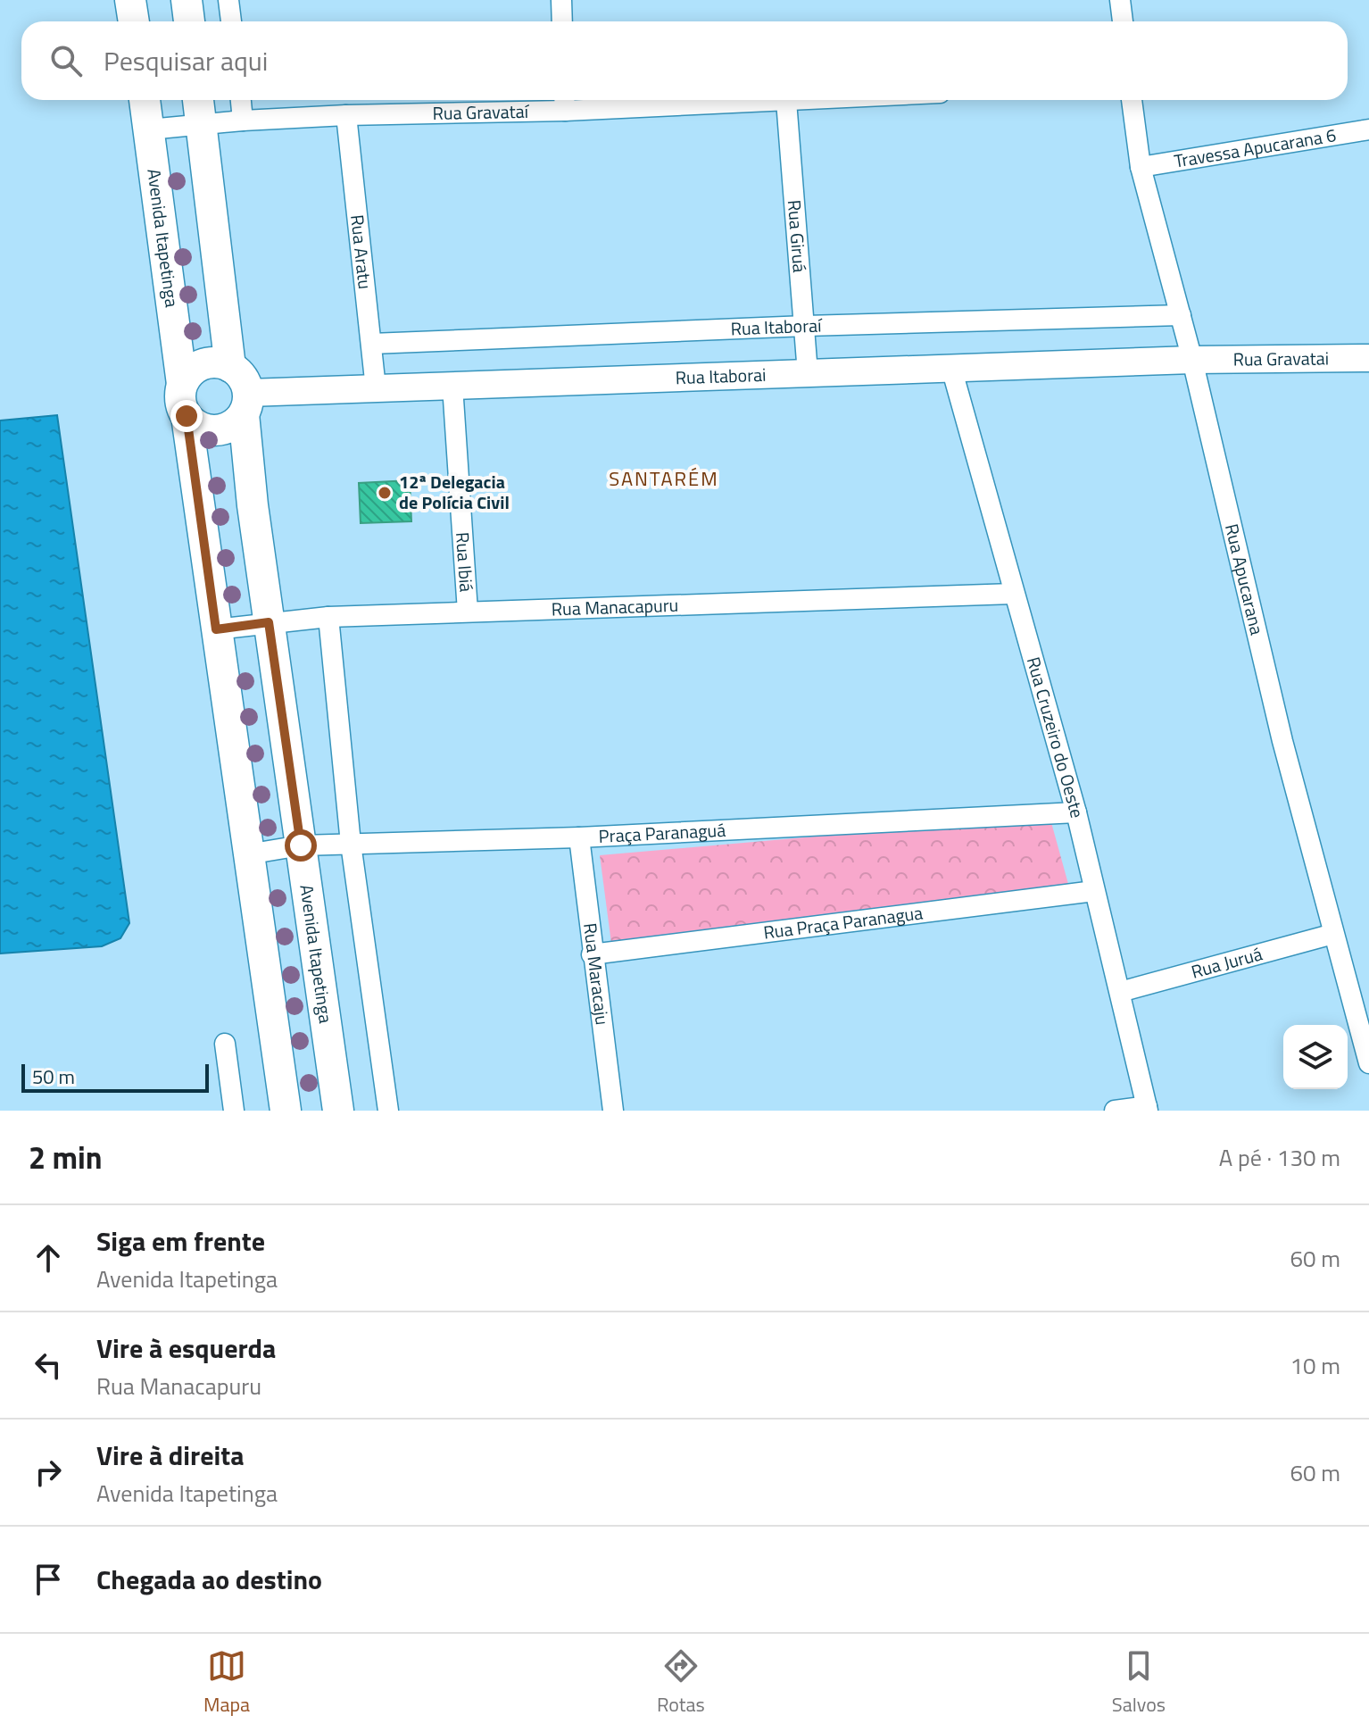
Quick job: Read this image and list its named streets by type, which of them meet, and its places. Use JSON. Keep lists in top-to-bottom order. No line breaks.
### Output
{"streets":{"main road":["Avenida Itapetinga"],"street":["Rua Gravataí","Travessa Apucarana 6","Rua Giruá","Rua Aratu","Rua Itaboraí","Rua Gravatai","Rua Itaborai","Rua Ibiá","Rua Apucarana","Rua Manacapuru","Rua Cruzeiro do Oeste","Praça Paranaguá","Rua Praça Paranagua","Rua Juruá","Rua Maracaju"]},"crossings":[["Rua Gravataí","Rua Giruá"],["Rua Gravataí","Avenida Itapetinga"],["Rua Gravataí","Rua Aratu"],["Travessa Apucarana 6","Rua Apucarana"],["Rua Giruá","Rua Itaboraí"],["Rua Giruá","Rua Itaborai"],["Avenida Itapetinga","Rua Itaborai"],["Avenida Itapetinga","Rua Manacapuru"],["Avenida Itapetinga","Praça Paranaguá"],["Rua Aratu","Rua Itaboraí"],["Rua Aratu","Rua Itaborai"],["Rua Itaboraí","Rua Apucarana"],["Rua Gravatai","Rua Itaborai"],["Rua Gravatai","Rua Apucarana"],["Rua Itaborai","Rua Ibiá"],["Rua Itaborai","Rua Apucarana"],["Rua Itaborai","Rua Cruzeiro do Oeste"],["Rua Ibiá","Rua Manacapuru"],["Rua Apucarana","Rua Juruá"],["Rua Manacapuru","Rua Cruzeiro do Oeste"],["Rua Cruzeiro do Oeste","Praça Paranaguá"],["Rua Cruzeiro do Oeste","Rua Praça Paranagua"],["Rua Cruzeiro do Oeste","Rua Juruá"],["Praça Paranaguá","Rua Maracaju"],["Rua Praça Paranagua","Rua Maracaju"]],"districts":["SANTARÉM"],"places":["12ª Delegacia de Polícia Civil"],"scale_bar":"50 m","page":{"search":"Pesquisar aqui","scale":"50 m","heading":["2 min","A pé · 130 m"],"list":[["Siga em frente","Avenida Itapetinga","60 m"],["Vire à esquerda","Rua Manacapuru","10 m"],["Vire à direita","Avenida Itapetinga","60 m"],"Chegada ao destino"],"nav":["Mapa","Rotas","Salvos"]}}
